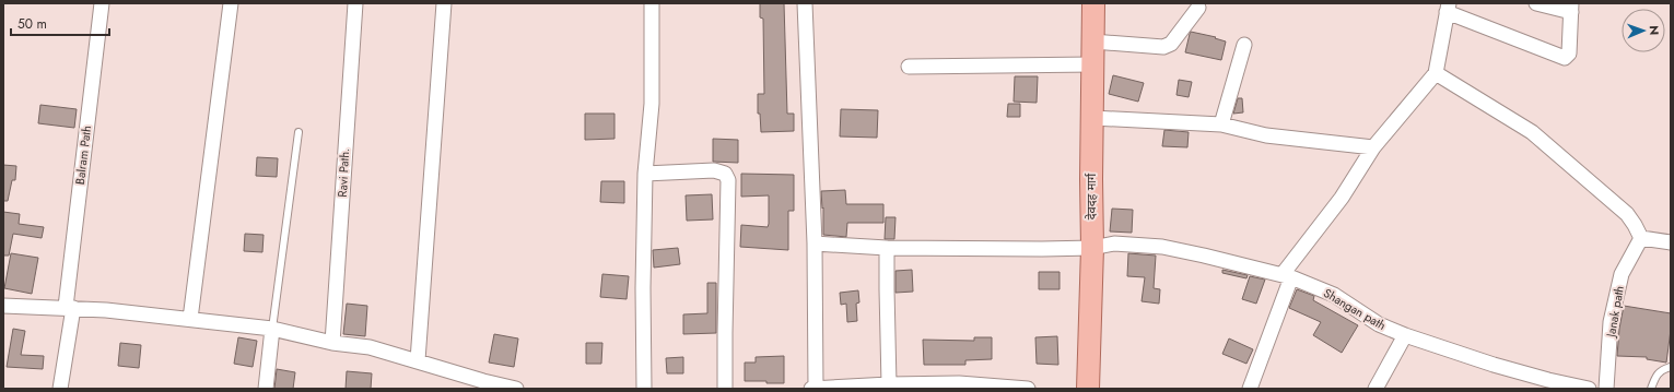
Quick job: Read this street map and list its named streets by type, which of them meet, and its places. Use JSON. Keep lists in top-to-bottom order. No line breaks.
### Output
{"streets":{"main road":["देवदह मार्ग"],"street":["Balram Path","Ravi Path.","Shangan path","Janak path"]},"crossings":[["देवदह मार्ग","Shangan path"]],"scale_bar":"50 m","north":"right"}
